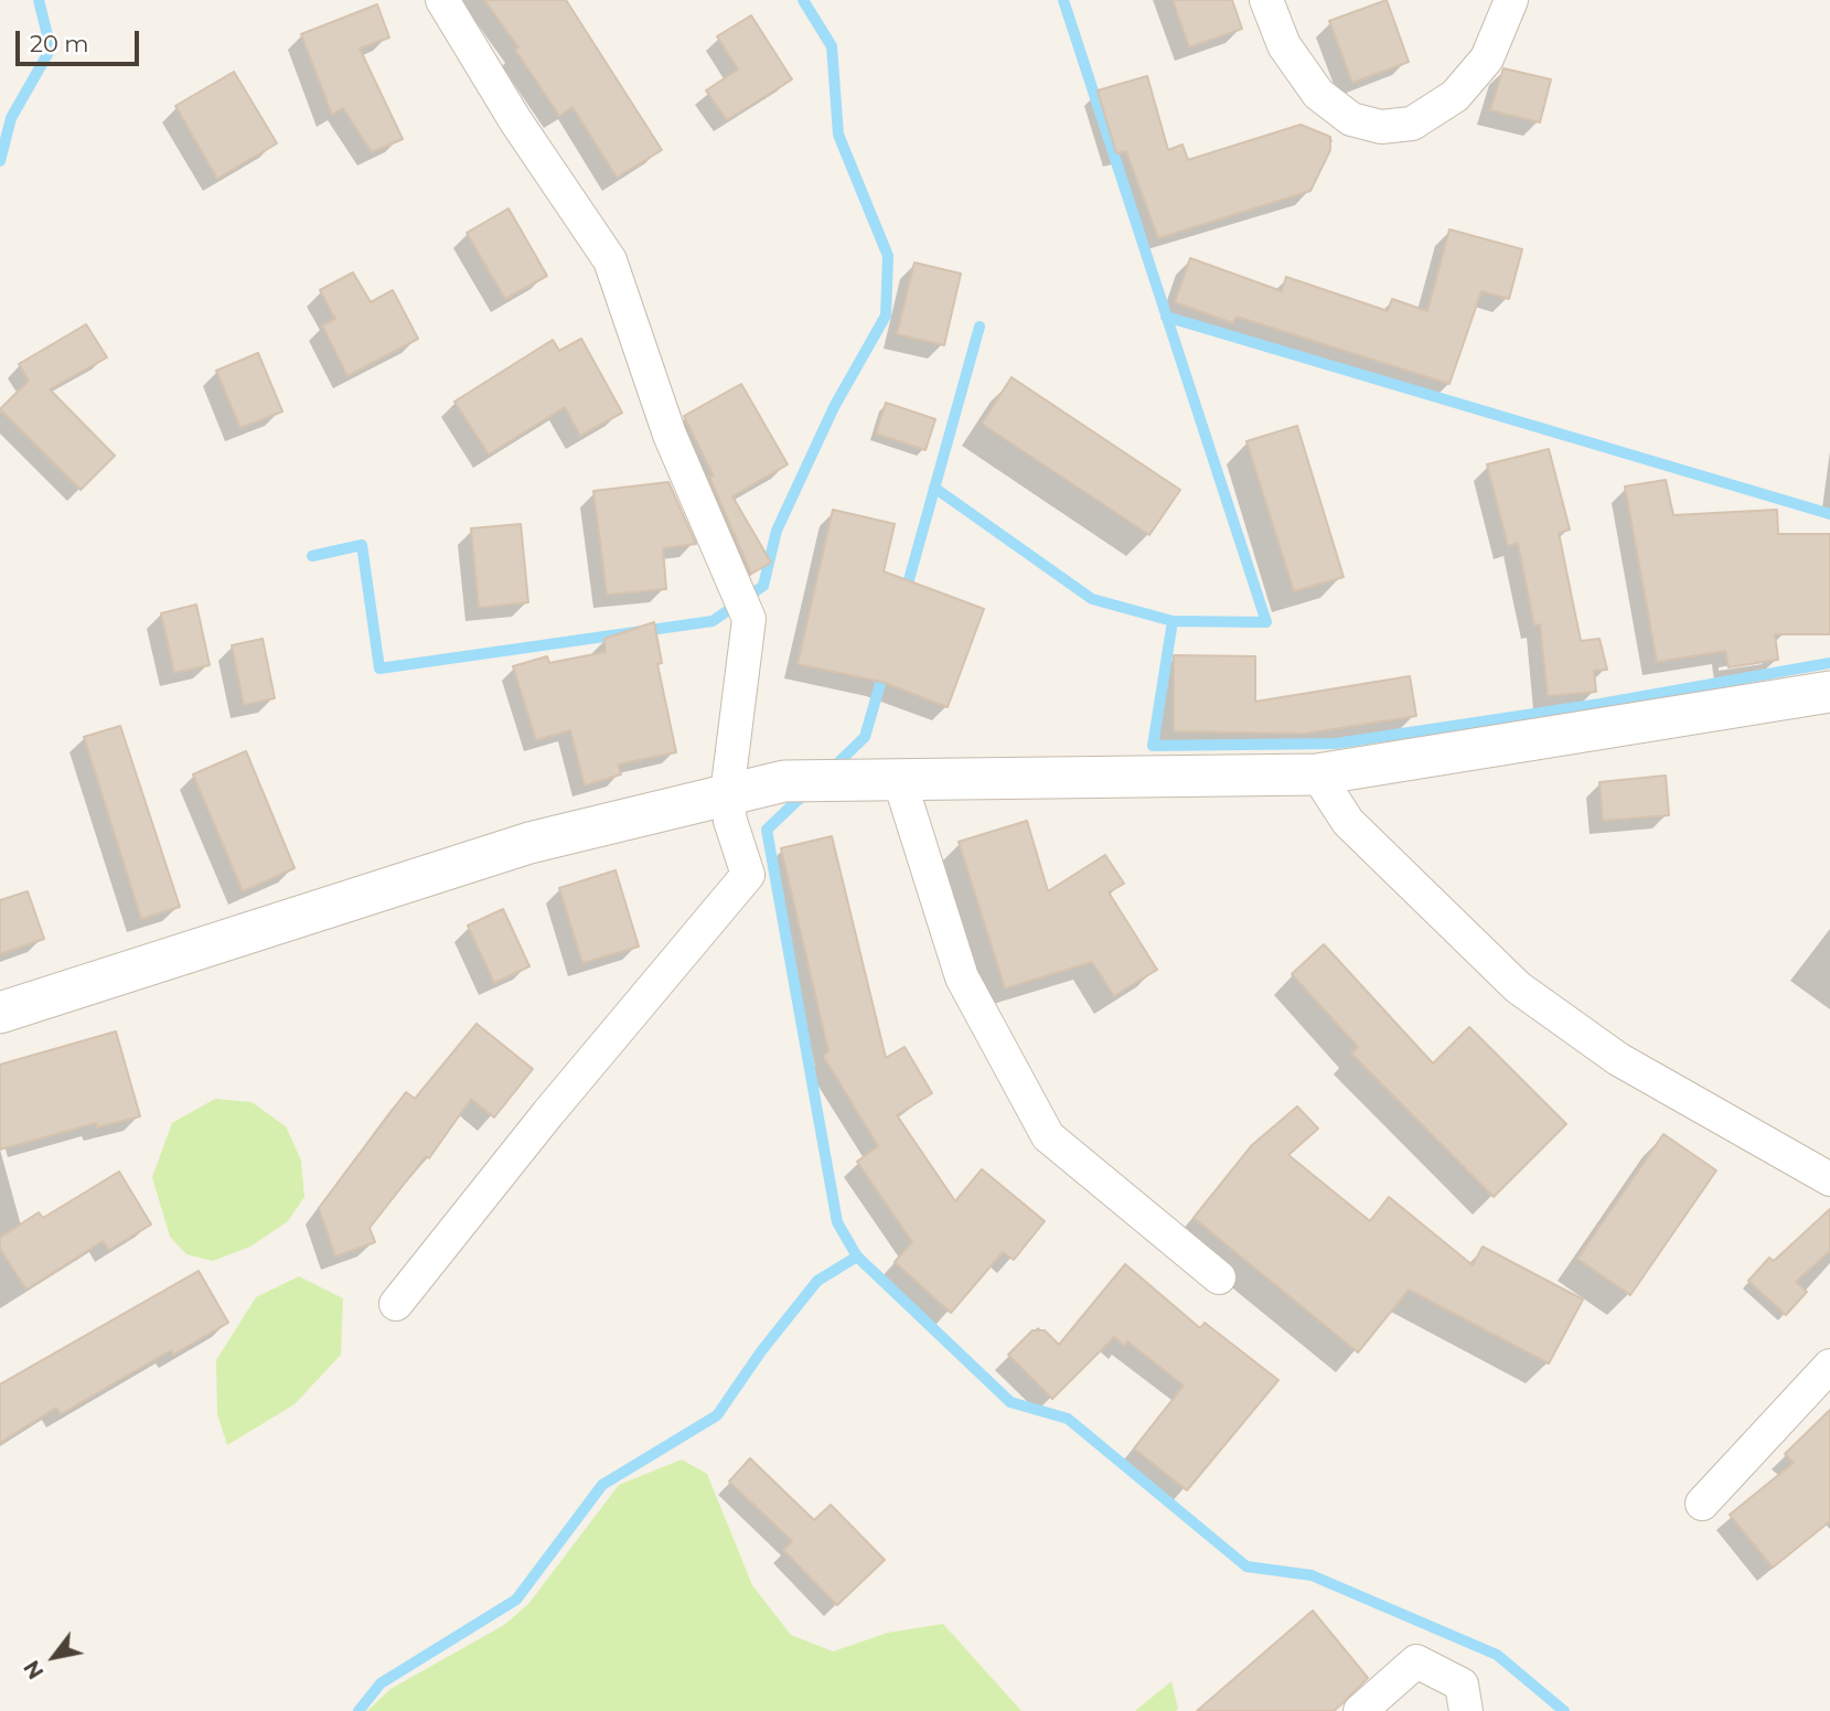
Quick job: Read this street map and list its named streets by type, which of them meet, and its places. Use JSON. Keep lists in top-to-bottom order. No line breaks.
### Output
{"scale_bar":"20 m","north":"bottom left"}
